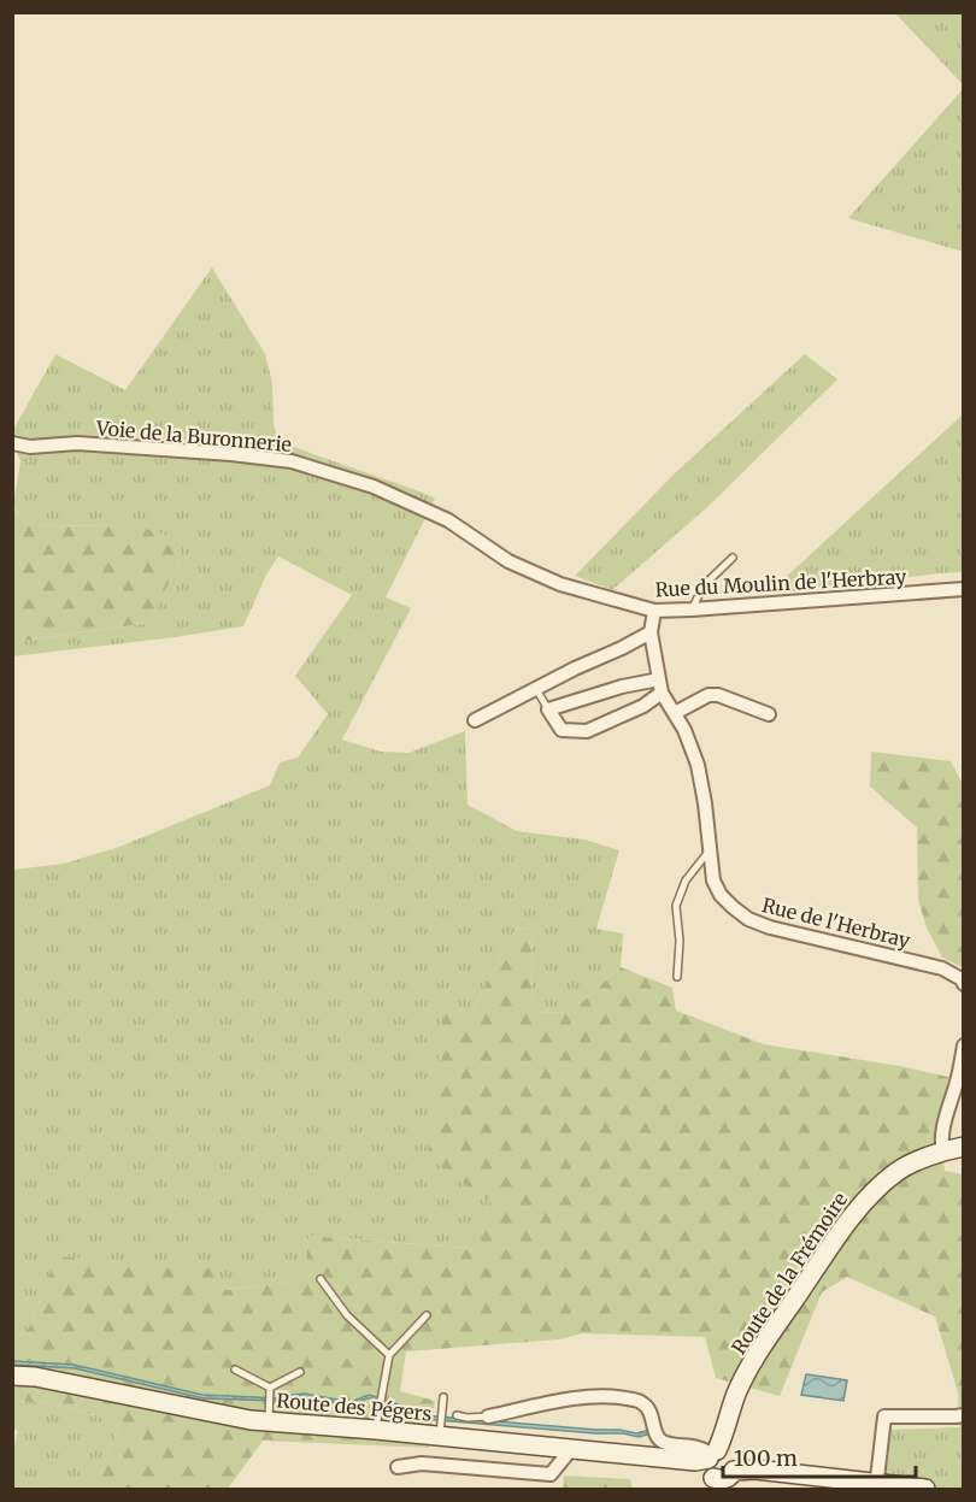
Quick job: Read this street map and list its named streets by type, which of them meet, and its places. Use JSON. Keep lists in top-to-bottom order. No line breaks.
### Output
{"streets":{"street":["Voie de la Buronnerie","Rue du Moulin de l'Herbray","Rue de l'Herbray","Route de la Frémoire","Route des Pégers"]},"crossings":[["Voie de la Buronnerie","Rue du Moulin de l'Herbray"],["Rue du Moulin de l'Herbray","Rue de l'Herbray"],["Route de la Frémoire","Route des Pégers"]],"scale_bar":"100 m"}
